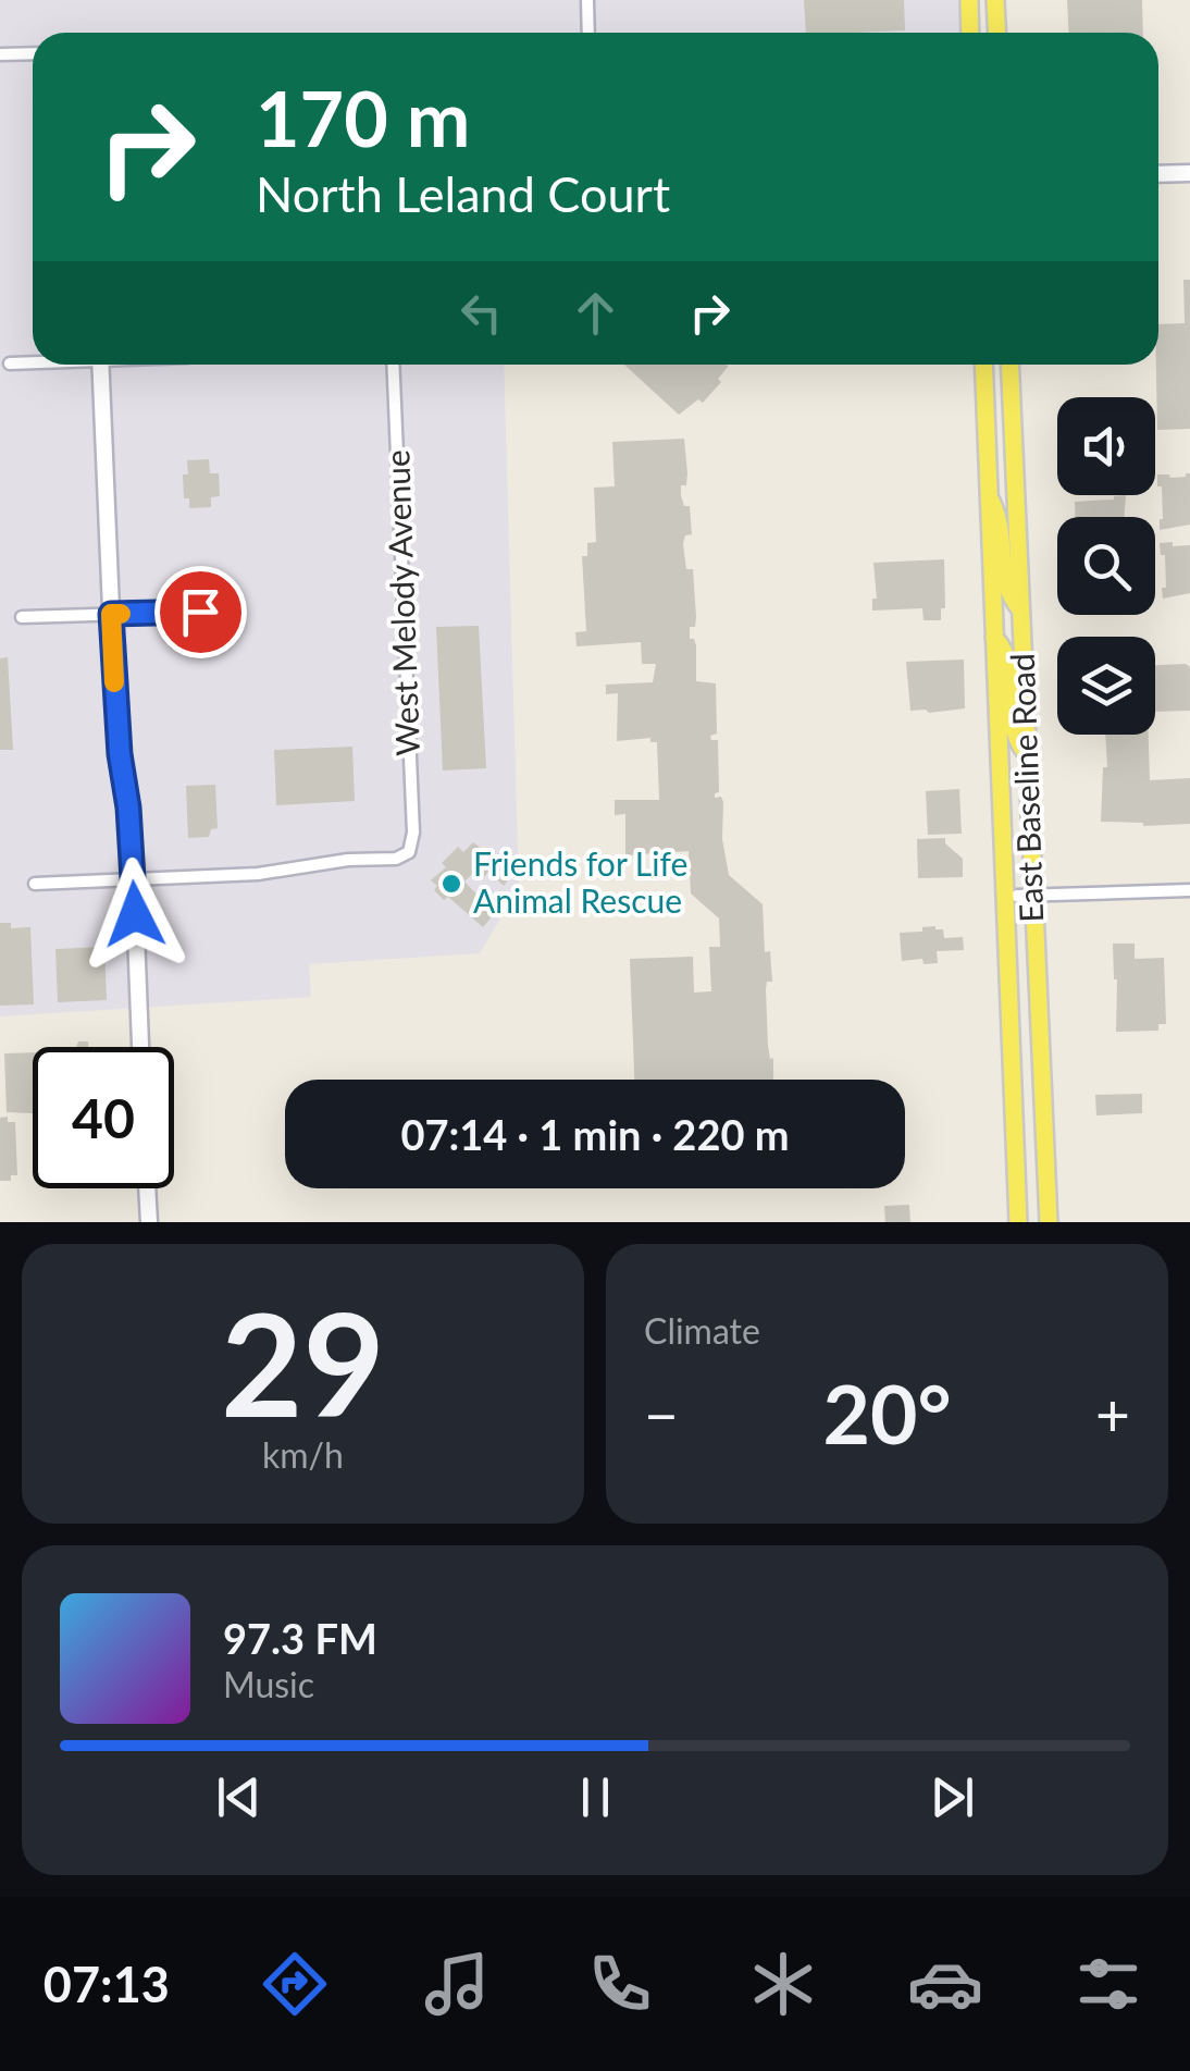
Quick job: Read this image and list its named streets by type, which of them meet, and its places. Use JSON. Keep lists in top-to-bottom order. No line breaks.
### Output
{"streets":{"main road":["East Baseline Road"],"street":["West Melody Avenue"]},"places":["Friends for Life Animal Rescue"],"page":{"turn":["170 m","North Leland Court"],"limit":"40","trip":"07:14 · 1 min · 220 m","tile":[["29","km/h"],"Climate"],"heat":["−","20°","+"],"song":["97.3 FM","Music"],"tabs":"07:13"}}
